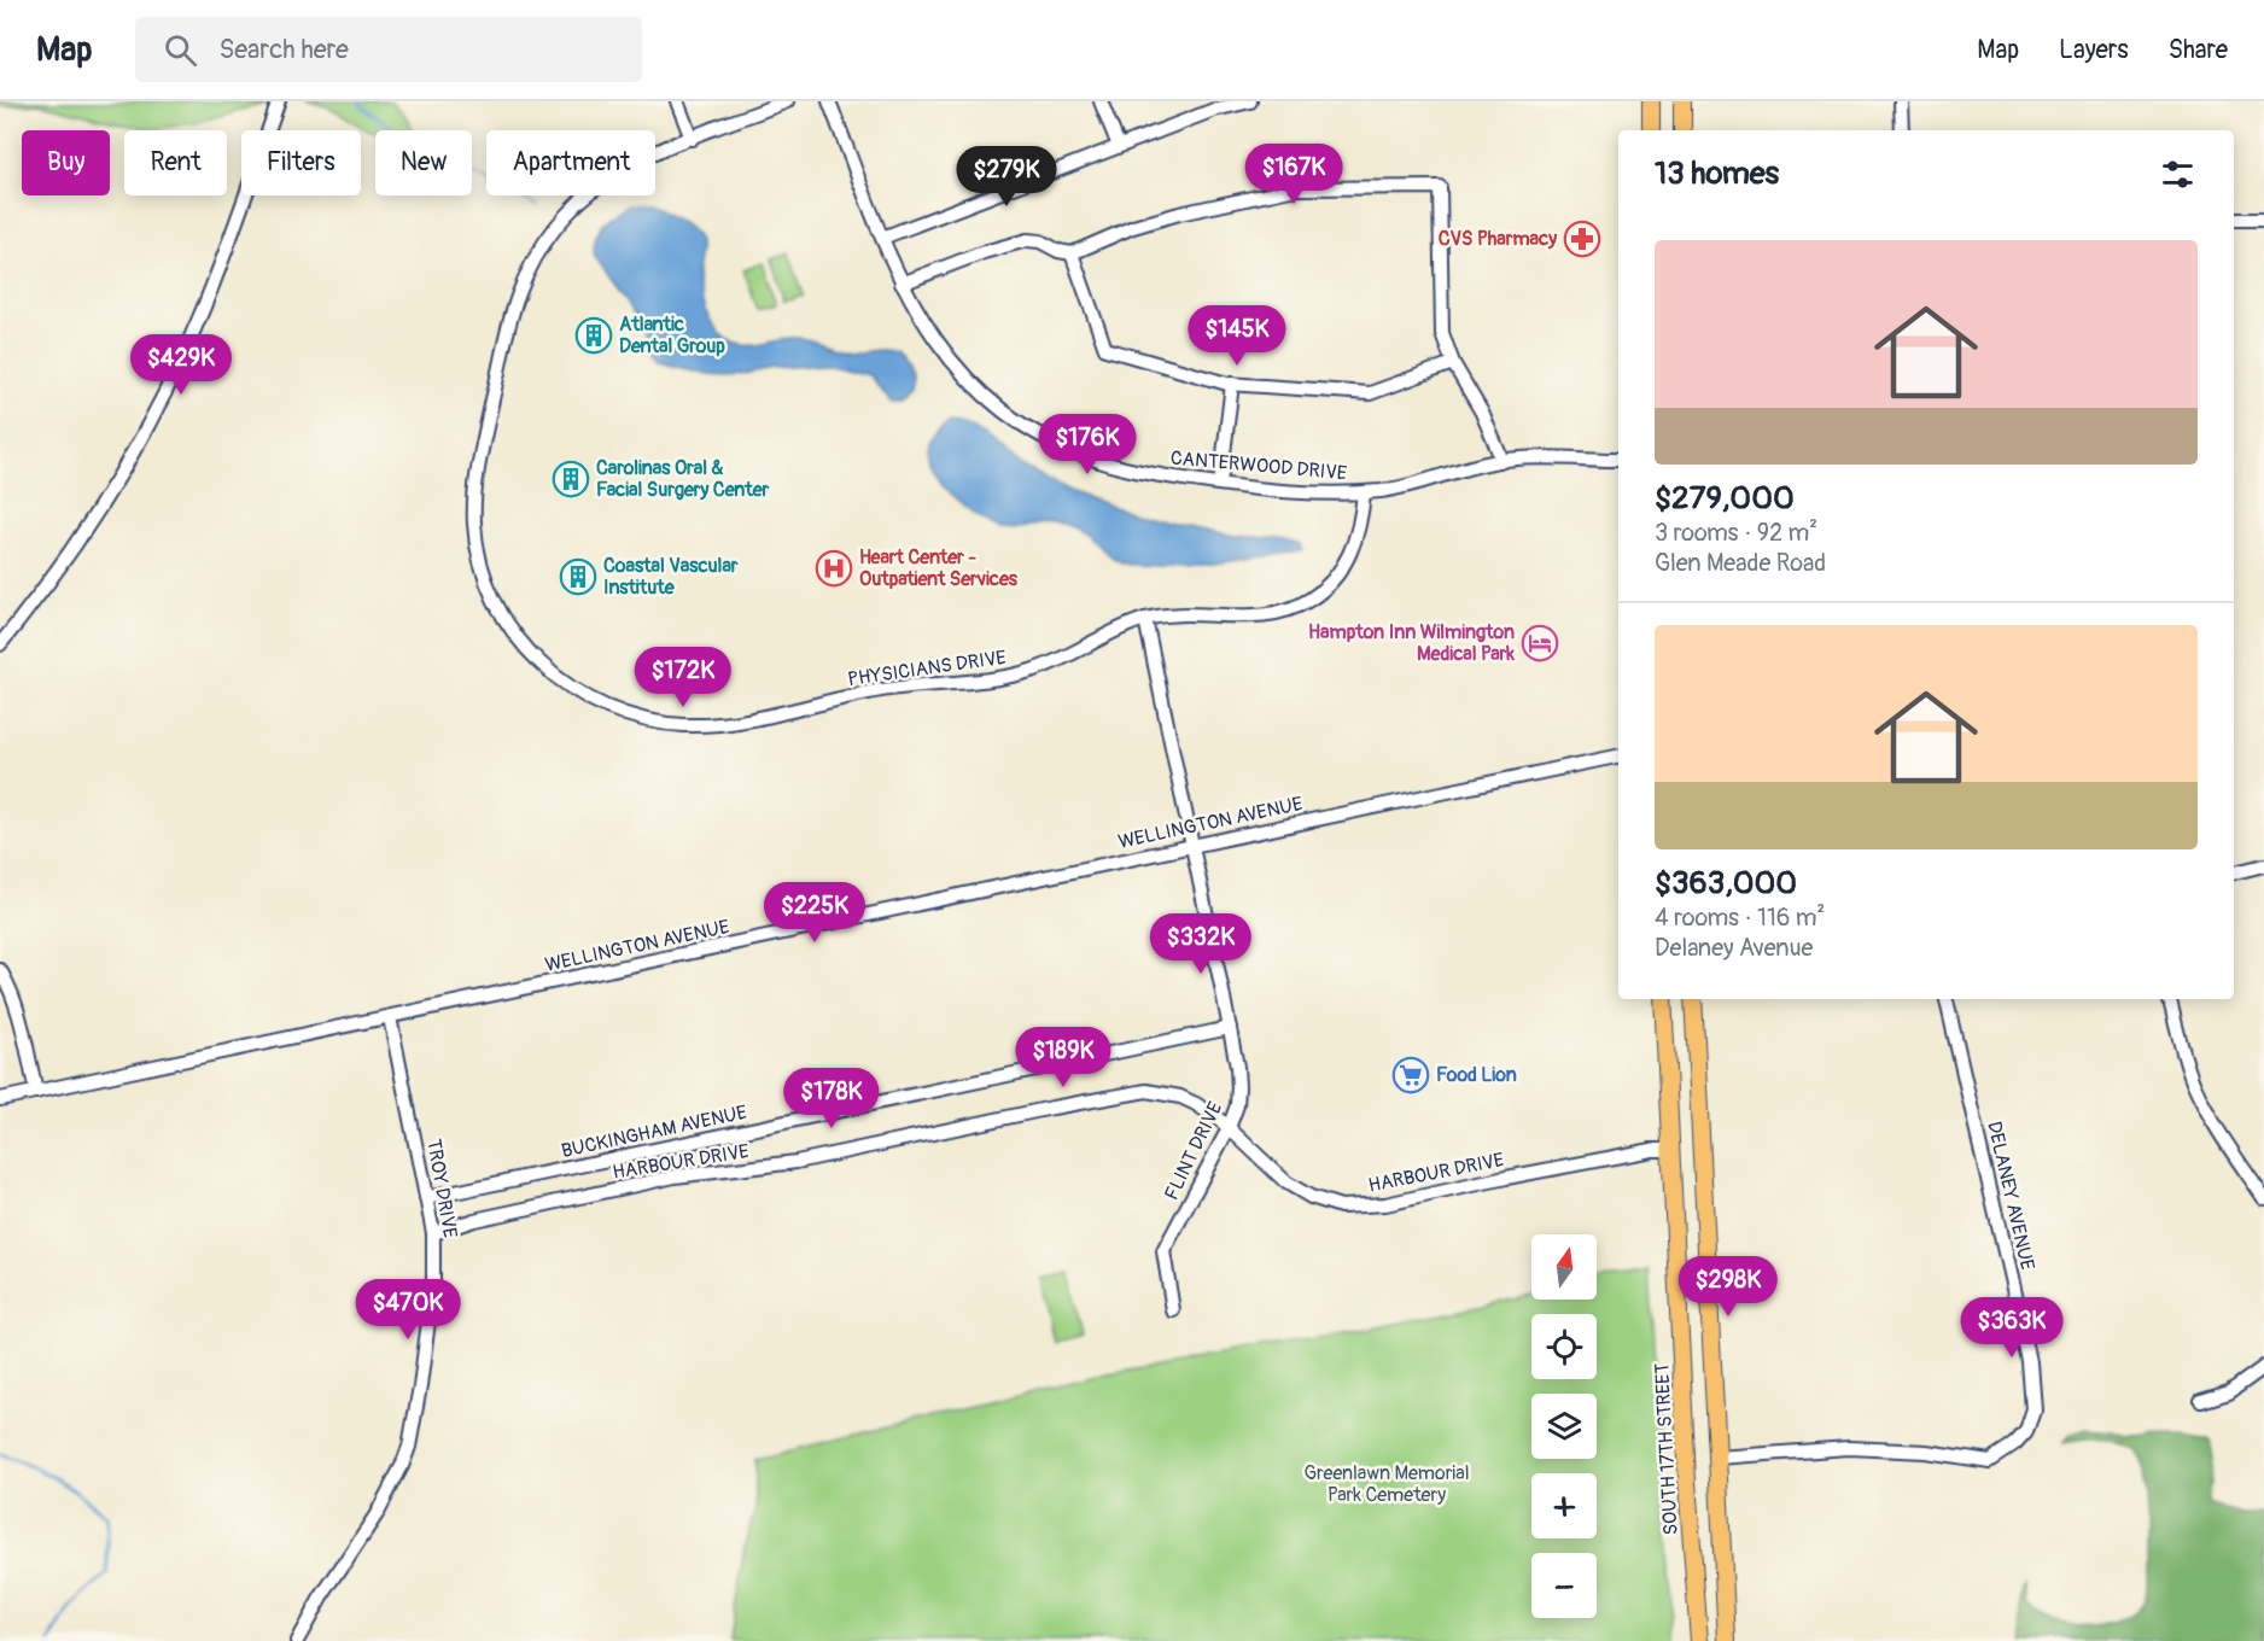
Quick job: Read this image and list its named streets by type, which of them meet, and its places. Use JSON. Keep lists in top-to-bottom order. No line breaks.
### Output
{"streets":{"main road":["SOUTH 17TH STREET"],"street":["CANTERWOOD DRIVE","PHYSICIANS DRIVE","WELLINGTON AVENUE","BUCKINGHAM AVENUE","FLINT DRIVE","HARBOUR DRIVE","TROY DRIVE","DELANEY AVENUE"]},"crossings":[["CANTERWOOD DRIVE","PHYSICIANS DRIVE"],["PHYSICIANS DRIVE","FLINT DRIVE"],["WELLINGTON AVENUE","FLINT DRIVE"],["WELLINGTON AVENUE","TROY DRIVE"],["BUCKINGHAM AVENUE","FLINT DRIVE"],["BUCKINGHAM AVENUE","TROY DRIVE"],["FLINT DRIVE","HARBOUR DRIVE"],["HARBOUR DRIVE","TROY DRIVE"],["HARBOUR DRIVE","SOUTH 17TH STREET"]],"parks":["Greenlawn Memorial Park Cemetery"],"places":{"pharmacy":["CVS Pharmacy"],"building":["Atlantic Dental Group","Carolinas Oral & Facial Surgery Center","Coastal Vascular Institute"],"hospital":["Heart Center - Outpatient Services"],"hotel":["Hampton Inn Wilmington Medical Park"],"supermarket":["Food Lion"]},"north":"top","page":{"header":"Map","search":"Search here","nav":["Map","Layers","Share"],"chip":["Buy","Rent","Filters","New","Apartment"],"heading":"13 homes","price":["$167K","$279K","$145K","$429K","$176K","$172K","$225K","$332K","$189K","$178K","$298K","$470K","$363K"],"list":[{"name":"$279,000","note":"3 rooms · 92 m² · Glen Meade Road"},{"name":"$363,000","note":"4 rooms · 116 m² · Delaney Avenue"}],"map_buttons":["+","−"]}}
